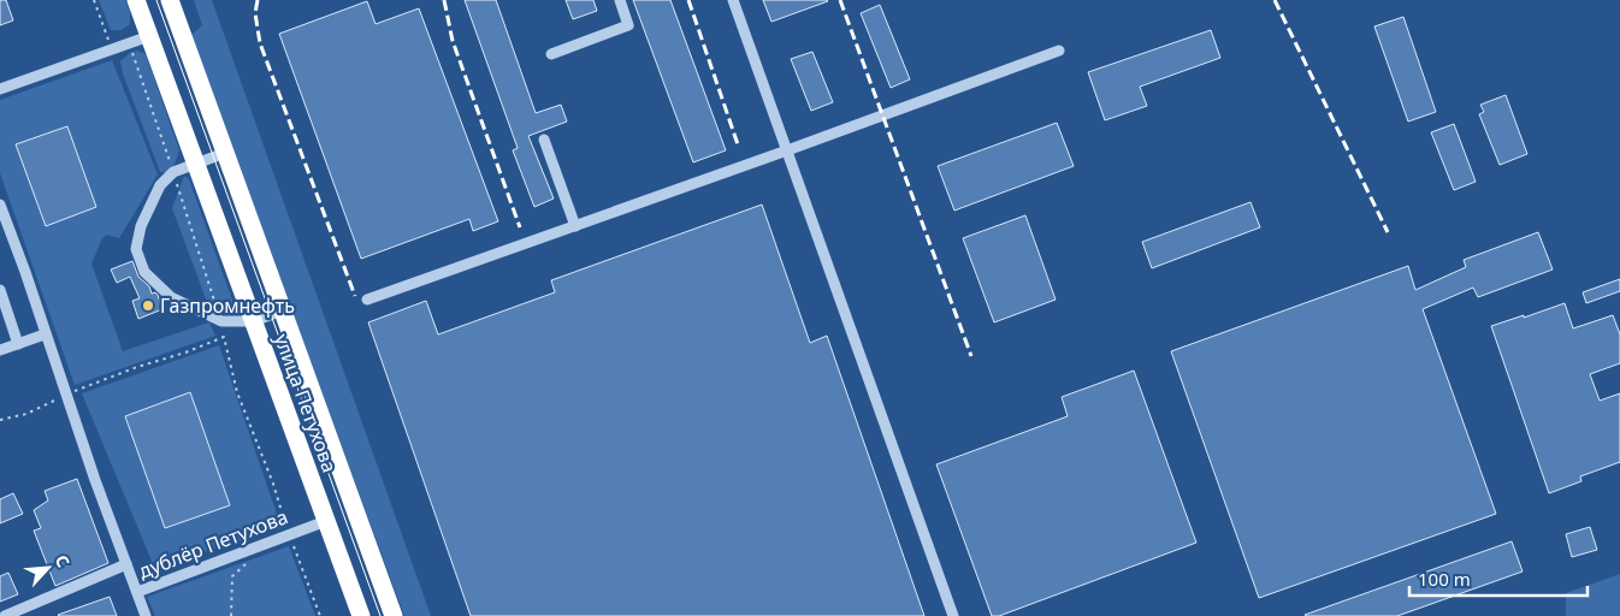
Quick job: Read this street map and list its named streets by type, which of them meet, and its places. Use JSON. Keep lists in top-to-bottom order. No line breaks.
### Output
{"streets":{"highway":["улица Петухова"],"street":["дублёр Петухова"]},"crossings":[["улица Петухова","дублёр Петухова"]],"places":["Газпромнефть"],"scale_bar":"100 m","north":"top right"}
